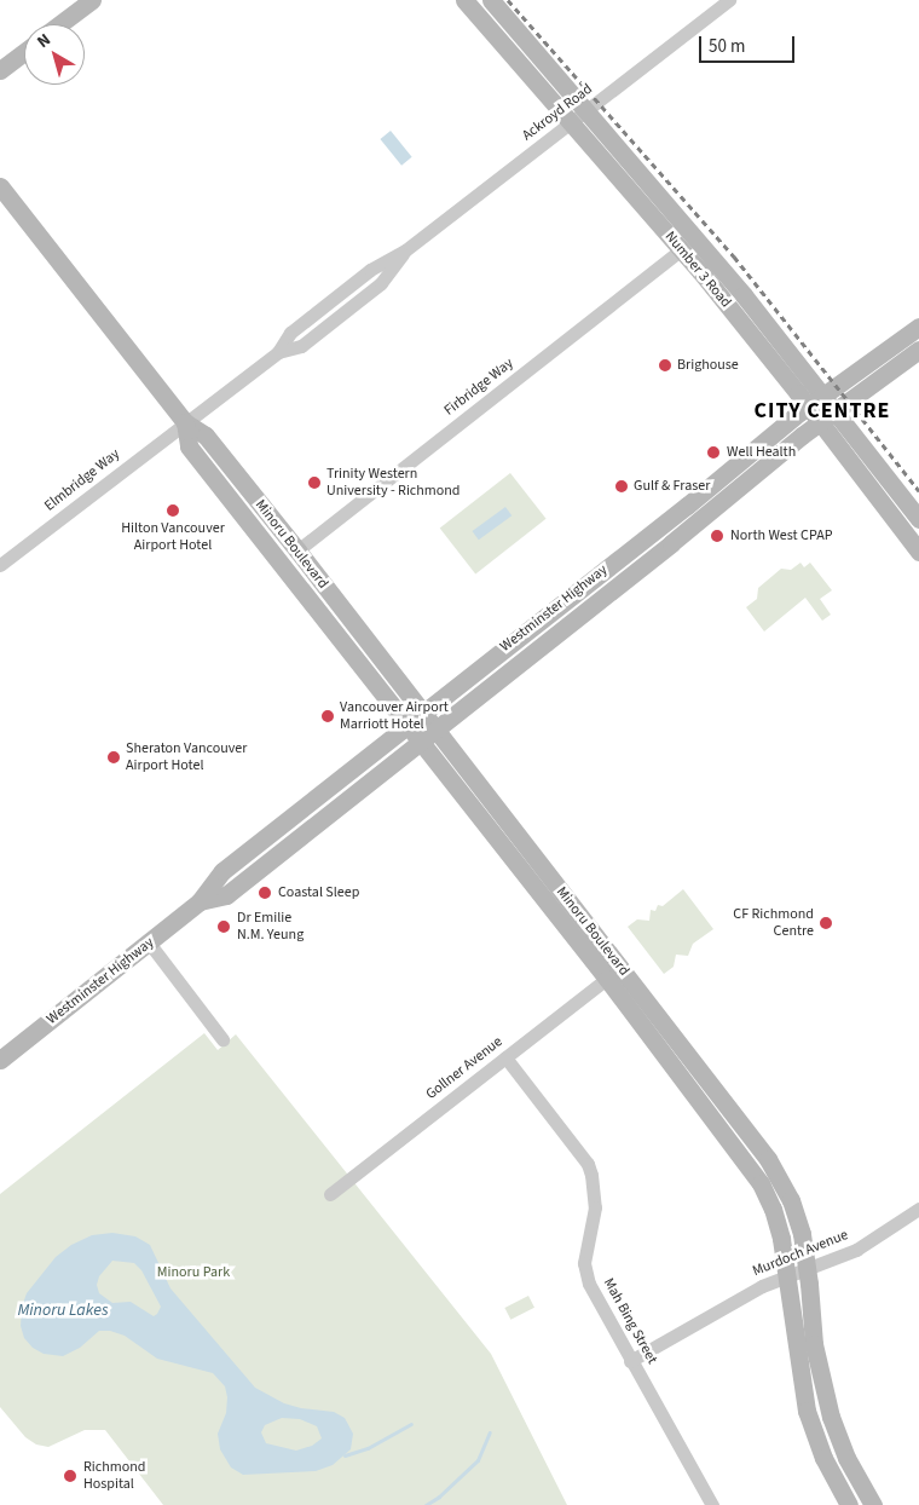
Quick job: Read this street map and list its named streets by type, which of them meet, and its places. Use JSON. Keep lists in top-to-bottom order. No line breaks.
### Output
{"streets":{"main road":["Number 3 Road","Minoru Boulevard","Westminster Highway"],"street":["Ackroyd Road","Firbridge Way","Elmbridge Way","Gollner Avenue","Murdoch Avenue","Mah Bing Street"]},"crossings":[["Ackroyd Road","Number 3 Road"],["Ackroyd Road","Elmbridge Way"],["Ackroyd Road","Minoru Boulevard"],["Number 3 Road","Firbridge Way"],["Number 3 Road","Westminster Highway"],["Firbridge Way","Minoru Boulevard"],["Elmbridge Way","Minoru Boulevard"],["Minoru Boulevard","Westminster Highway"],["Minoru Boulevard","Gollner Avenue"],["Minoru Boulevard","Murdoch Avenue"],["Gollner Avenue","Mah Bing Street"],["Murdoch Avenue","Mah Bing Street"]],"districts":["CITY CENTRE"],"water":["Minoru Lakes"],"parks":["Minoru Park"],"places":["Brighouse","Well Health","Trinity Western University - Richmond","Gulf & Fraser","Hilton Vancouver Airport Hotel","North West CPAP","Vancouver Airport Marriott Hotel","Sheraton Vancouver Airport Hotel","Coastal Sleep","CF Richmond Centre","Dr Emilie N.M. Yeung","Richmond Hospital"],"scale_bar":"50 m","north":"top left"}
